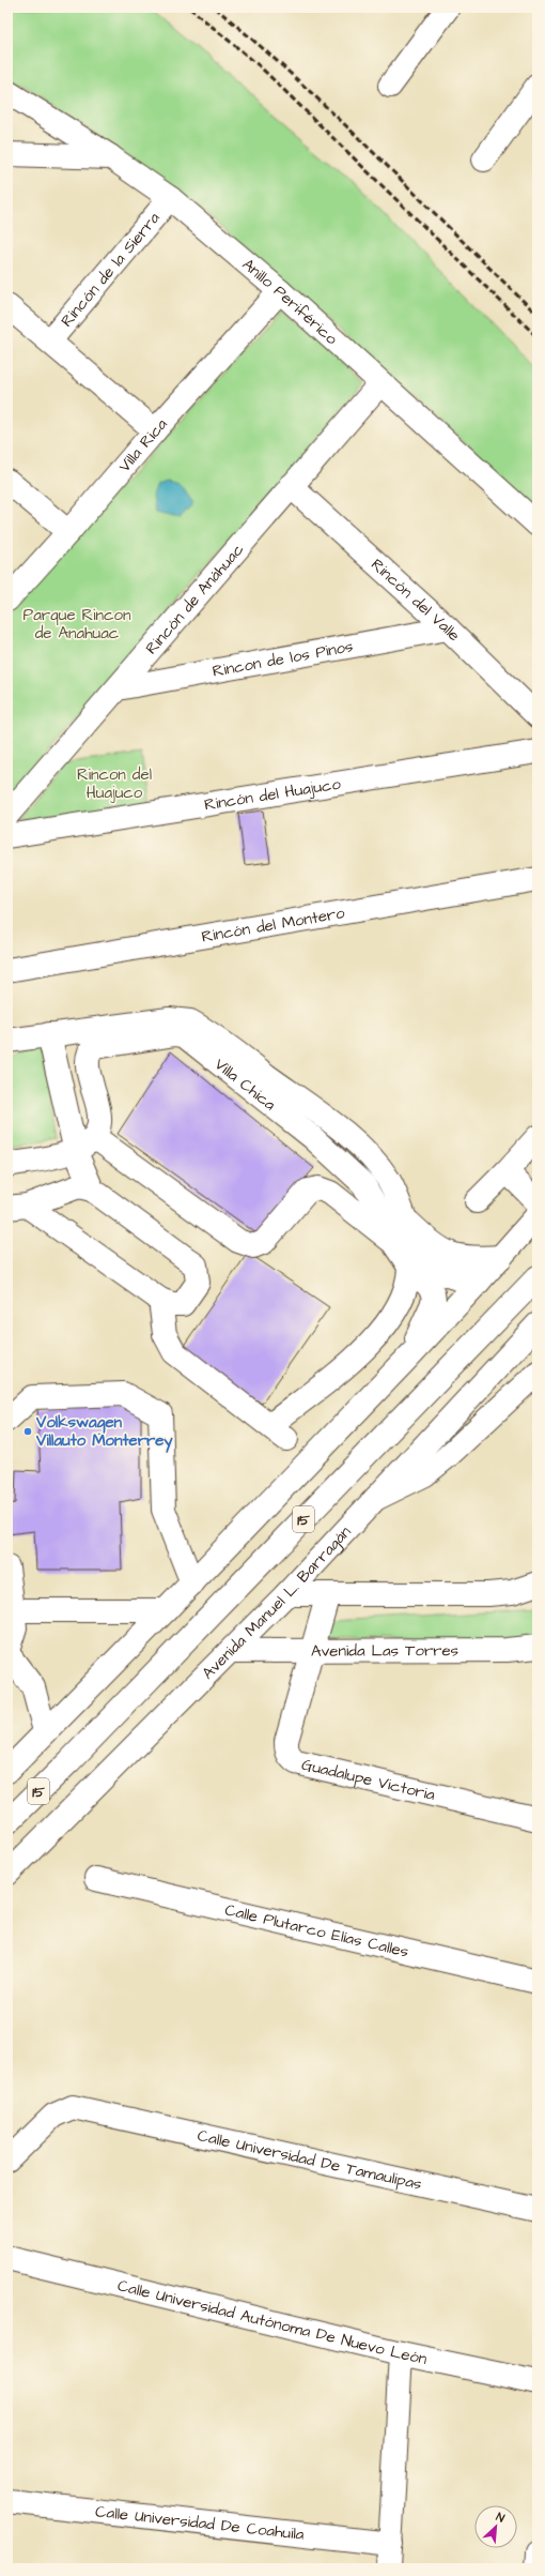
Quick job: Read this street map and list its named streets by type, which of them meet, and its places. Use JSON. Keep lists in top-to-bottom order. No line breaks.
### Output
{"streets":{"main road":["Rincón de la Sierra","Anillo Periférico","Villa Rica","Rincón de Anáhuac","Rincón del Valle","Rincon de los Pinos","Rincón del Huajuco","Rincón del Montero","Villa Chica","15","Avenida Manuel L. Barragán","Avenida Las Torres","Guadalupe Victoria","Calle Plutarco Elías Calles","Calle Universidad De Tamaulipas","Calle Universidad Autónoma De Nuevo León","Calle Universidad De Coahuila"]},"crossings":[["Rincón de la Sierra","Anillo Periférico"],["Anillo Periférico","Villa Rica"],["Anillo Periférico","Rincón de Anáhuac"],["Rincón de Anáhuac","Rincón del Valle"],["Rincón de Anáhuac","Rincon de los Pinos"],["Rincón del Valle","Rincon de los Pinos"],["Avenida Manuel L. Barragán","Avenida Las Torres"],["Avenida Las Torres","Guadalupe Victoria"]],"parks":["Parque Rincon de Anahuac","Rincon del Huajuco"],"places":["Volkswagen Villauto Monterrey"],"north":"top right"}
